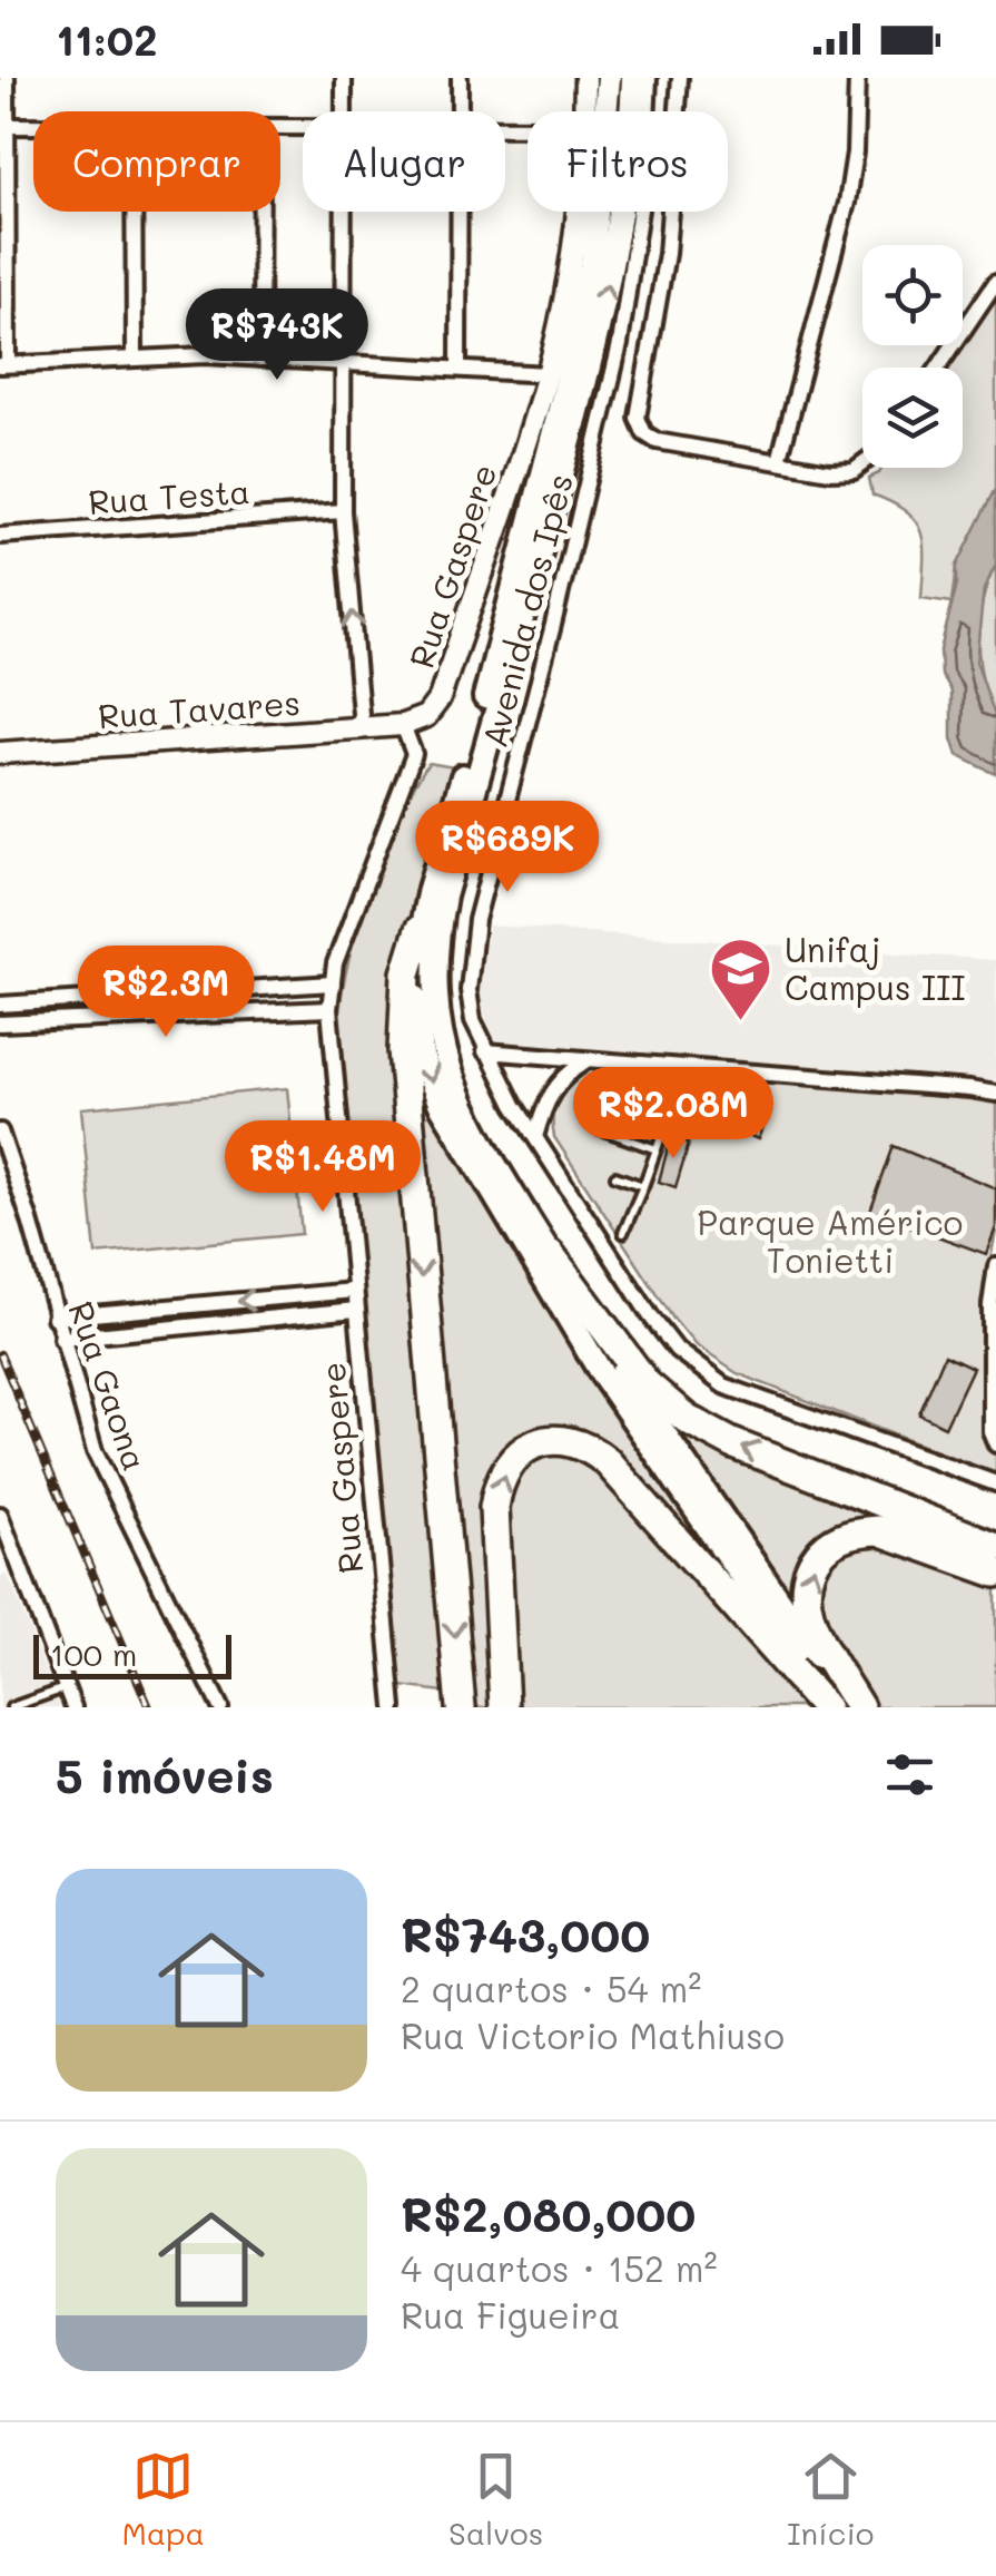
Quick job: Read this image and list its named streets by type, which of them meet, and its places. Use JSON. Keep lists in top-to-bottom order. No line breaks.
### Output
{"streets":{"street":["Rua Testa","Rua Gaspere","Avenida dos Ipês","Rua Tavares","Rua Gaona"]},"crossings":[["Rua Gaspere","Rua Tavares"]],"parks":["Parque Américo Tonietti"],"places":{"school or university":["Unifaj Campus III"]},"scale_bar":"100 m","page":{"status":"11:02","chip":["Comprar","Alugar","Filtros"],"price":["R$743K","R$689K","R$2.3M","R$2.08M","R$1.48M"],"scale":"100 m","heading":"5 imóveis","list":[{"name":"R$743,000","note":"2 quartos · 54 m² · Rua Victorio Mathiuso"},{"name":"R$2,080,000","note":"4 quartos · 152 m² · Rua Figueira"}],"tabs":["Mapa","Salvos","Início"]}}
